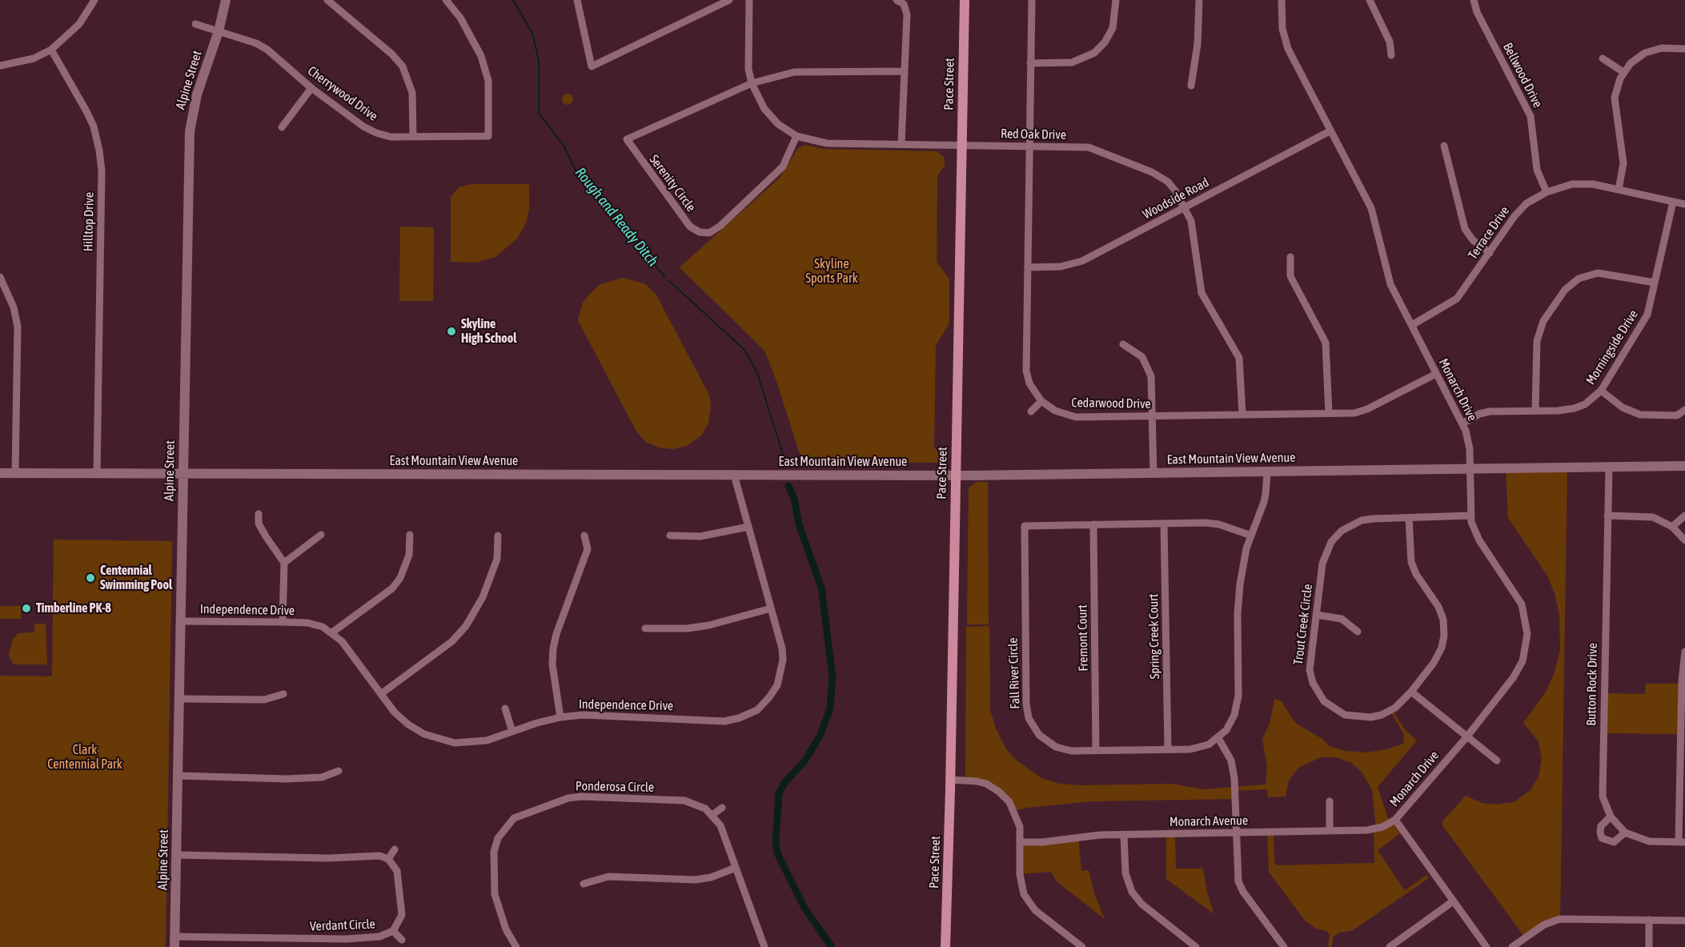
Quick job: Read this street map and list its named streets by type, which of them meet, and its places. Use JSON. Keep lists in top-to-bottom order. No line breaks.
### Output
{"streets":{"main road":["Pace Street"],"street":["Bellwood Drive","Alpine Street","Cherrywood Drive","Red Oak Drive","Serenity Circle","Woodside Road","Hilltop Drive","Terrace Drive","Morningside Drive","Monarch Drive","Cedarwood Drive","East Mountain View Avenue","Independence Drive","Trout Creek Circle","Spring Creek Court","Fremont Court","Fall River Circle","Button Rock Drive","Ponderosa Circle","Monarch Avenue","Verdant Circle"]},"crossings":[["Bellwood Drive","Terrace Drive"],["Alpine Street","Cherrywood Drive"],["Alpine Street","East Mountain View Avenue"],["Alpine Street","Independence Drive"],["Alpine Street","Verdant Circle"],["Pace Street","Red Oak Drive"],["Pace Street","East Mountain View Avenue"],["Red Oak Drive","Serenity Circle"],["Red Oak Drive","Woodside Road"],["Red Oak Drive","Cedarwood Drive"],["Woodside Road","Monarch Drive"],["Woodside Road","Cedarwood Drive"],["Hilltop Drive","East Mountain View Avenue"],["Terrace Drive","Morningside Drive"],["Terrace Drive","Monarch Drive"],["Morningside Drive","Monarch Drive"],["Monarch Drive","Cedarwood Drive"],["Monarch Drive","East Mountain View Avenue"],["Monarch Drive","Trout Creek Circle"],["Monarch Drive","Monarch Avenue"],["East Mountain View Avenue","Fall River Circle"],["East Mountain View Avenue","Button Rock Drive"],["Spring Creek Court","Fall River Circle"],["Fremont Court","Fall River Circle"]],"water":["Rough and Ready Ditch"],"parks":["Skyline Sports Park","Clark Centennial Park"],"places":["Skyline High School","Centennial Swimming Pool","Timberline PK-8"]}
